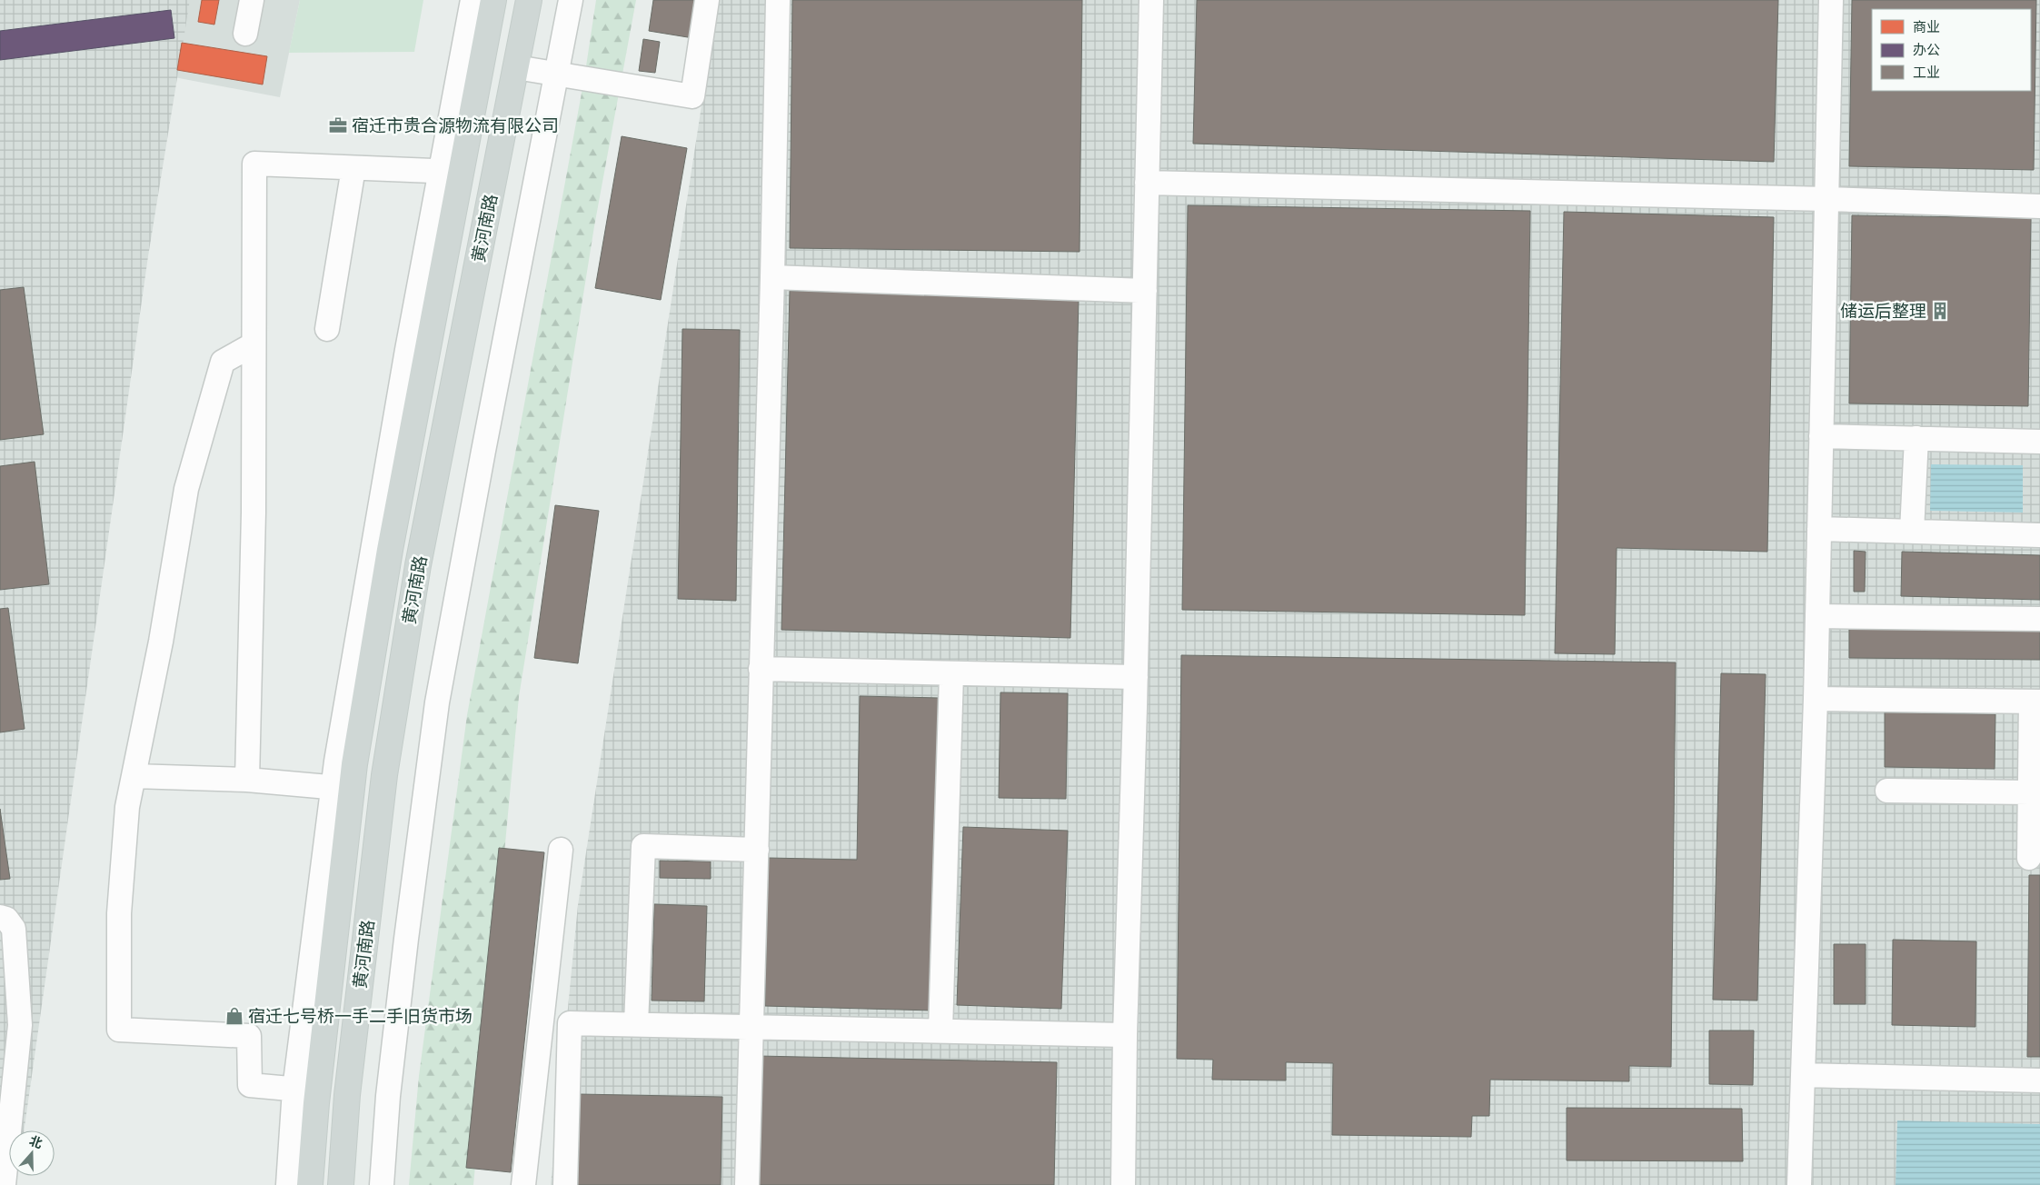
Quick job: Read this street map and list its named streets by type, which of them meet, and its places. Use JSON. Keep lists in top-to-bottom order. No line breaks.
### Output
{"streets":{"main road":["黄河南路"]},"places":{"office":["宿迁市贵合源物流有限公司"],"building":["储运后整理"],"shop":["宿迁七号桥一手二手旧货市场"]},"legend":["商业","办公","工业"],"north":"top"}
